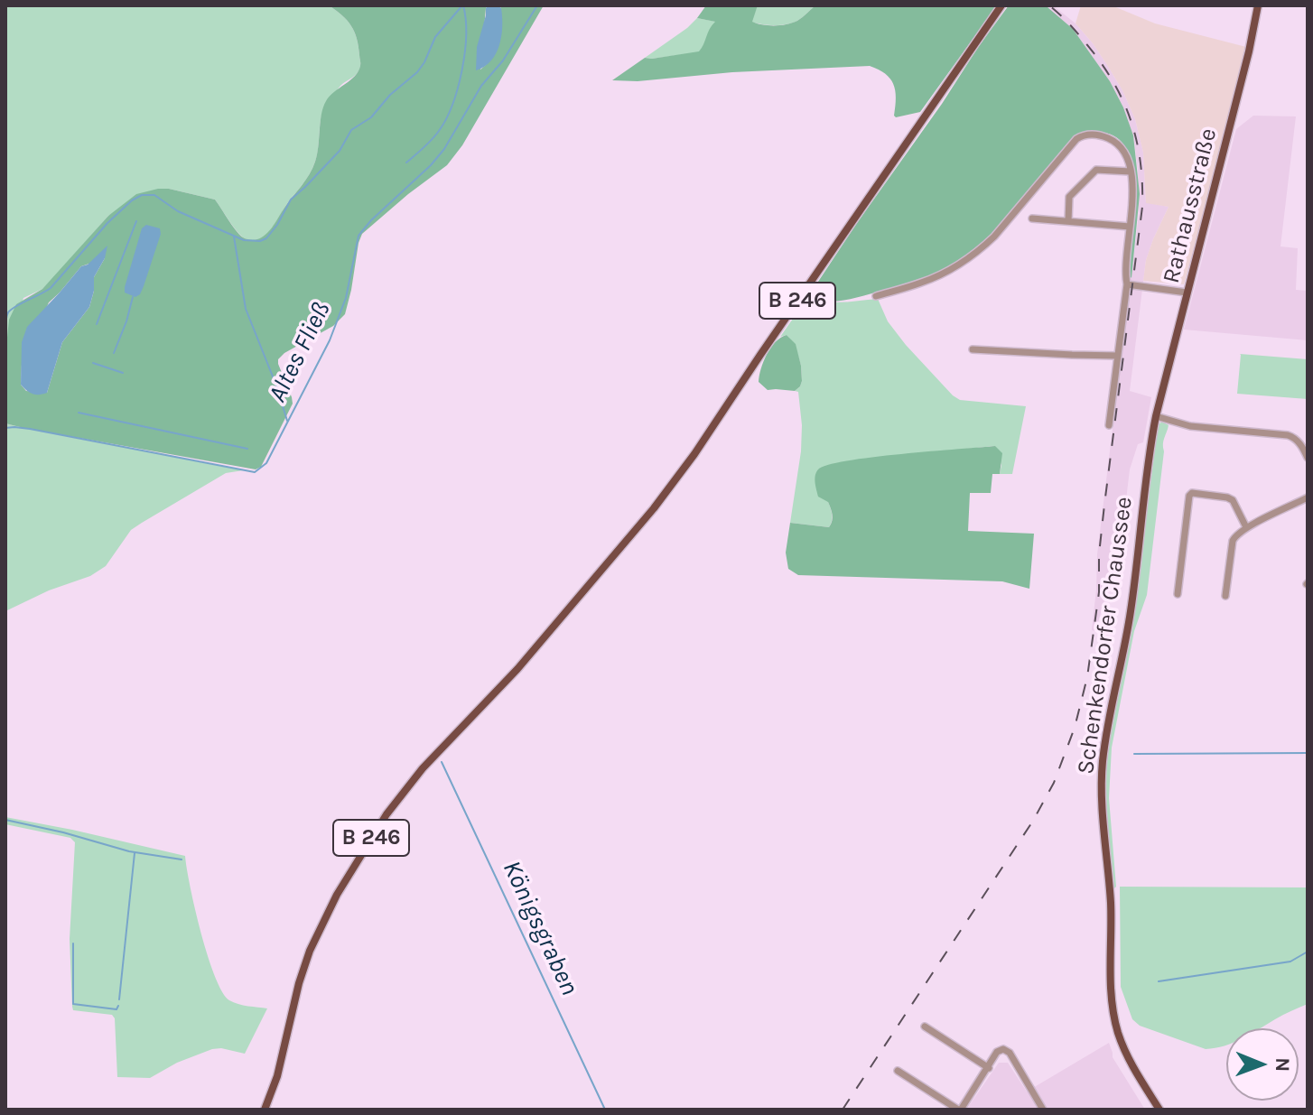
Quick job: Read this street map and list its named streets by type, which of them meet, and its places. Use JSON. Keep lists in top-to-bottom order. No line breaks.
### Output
{"streets":{"main road":["Rathausstraße","B 246","Schenkendorfer Chaussee"]},"crossings":[["Rathausstraße","Schenkendorfer Chaussee"]],"water":["Altes Fließ","Königsgraben"],"north":"right"}
